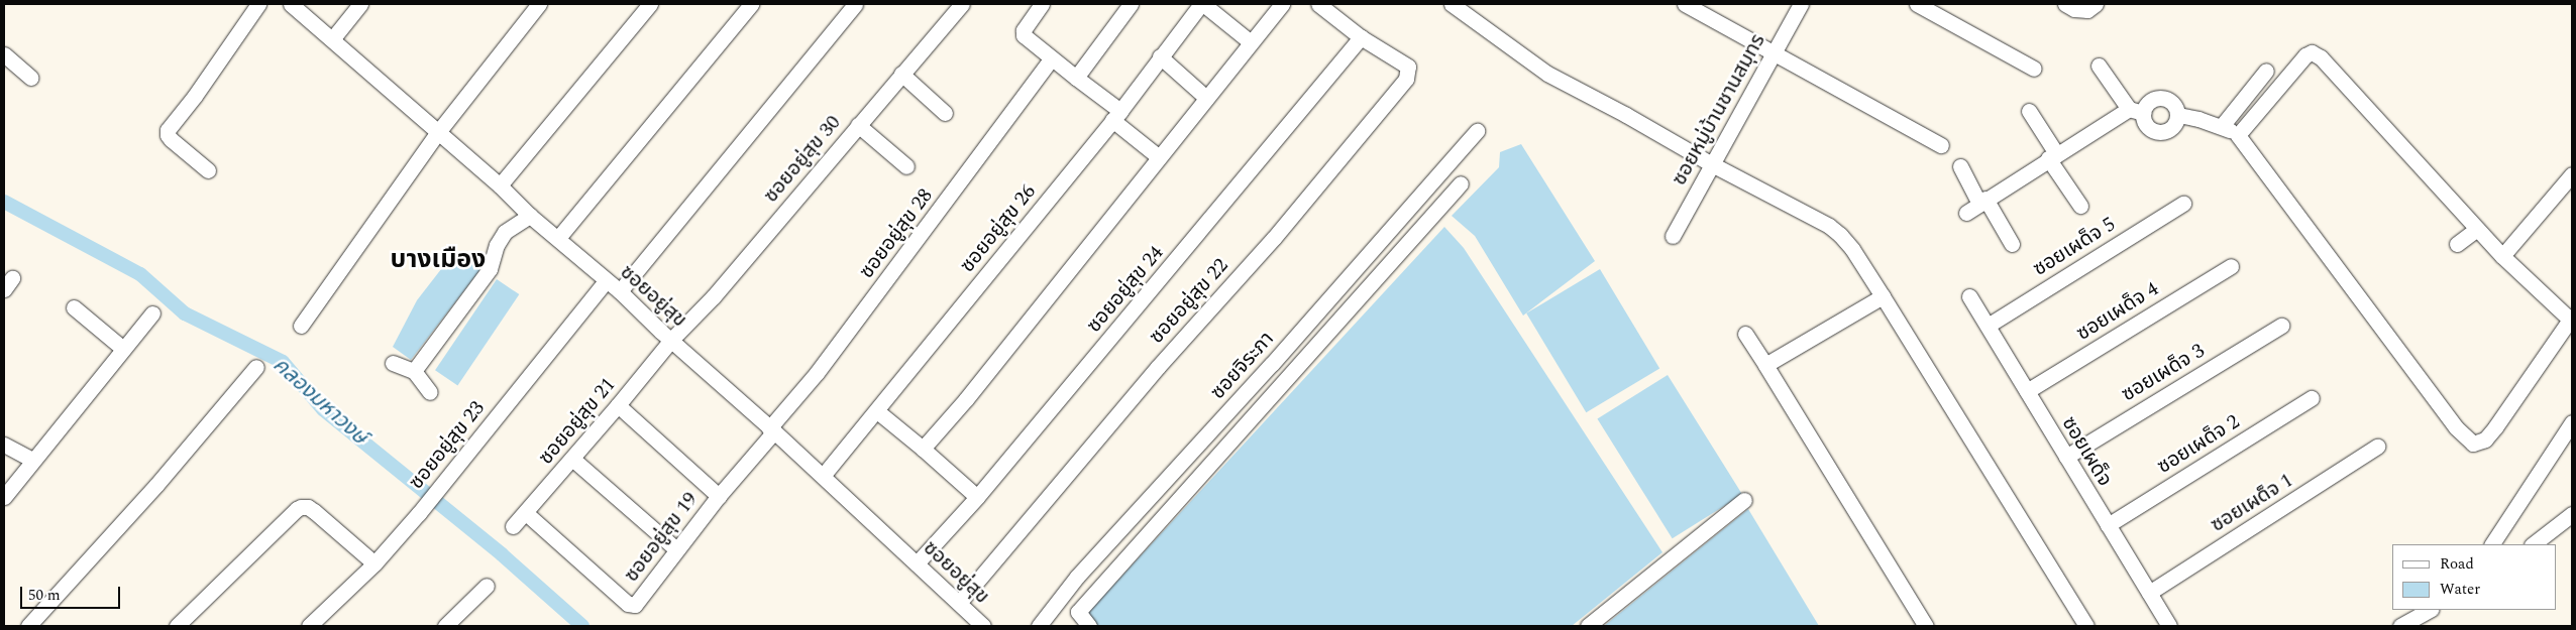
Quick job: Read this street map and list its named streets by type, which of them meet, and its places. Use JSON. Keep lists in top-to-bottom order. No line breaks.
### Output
{"streets":{"street":["ซอยหมู่บ้านชานสมุทร","ซอยอยู่สุข 30","ซอยอยู่สุข 26","ซอยอยู่สุข 28","ซอยเผด็จ 5","ซอยอยู่สุข 24","ซอยอยู่สุข","ซอยอยู่สุข 22","ซอยเผด็จ 4","ซอยจิระภา","ซอยเผด็จ 3","ซอยอยู่สุข 21","ซอยเผด็จ 2","ซอยอยู่สุข 23","ซอยเผด็จ","ซอยเผด็จ 1","ซอยอยู่สุข 19"]},"crossings":[["ซอยอยู่สุข 30","ซอยอยู่สุข"],["ซอยอยู่สุข 30","ซอยอยู่สุข 21"],["ซอยอยู่สุข 26","ซอยอยู่สุข"],["ซอยอยู่สุข 28","ซอยอยู่สุข"],["ซอยอยู่สุข 28","ซอยอยู่สุข 19"],["ซอยเผด็จ 5","ซอยเผด็จ"],["ซอยอยู่สุข 24","ซอยอยู่สุข"],["ซอยอยู่สุข 24","ซอยอยู่สุข 22"],["ซอยอยู่สุข","ซอยอยู่สุข 22"],["ซอยอยู่สุข","ซอยอยู่สุข 21"],["ซอยอยู่สุข","ซอยอยู่สุข 23"],["ซอยอยู่สุข","ซอยอยู่สุข 19"],["ซอยเผด็จ 4","ซอยเผด็จ"],["ซอยเผด็จ 3","ซอยเผด็จ"],["ซอยอยู่สุข 21","ซอยอยู่สุข 19"],["ซอยเผด็จ 2","ซอยเผด็จ"],["ซอยเผด็จ","ซอยเผด็จ 1"]],"districts":["บางเมือง"],"water":["คลองมหาวงษ์"],"legend":["Road","Water"],"scale_bar":"50 m"}
